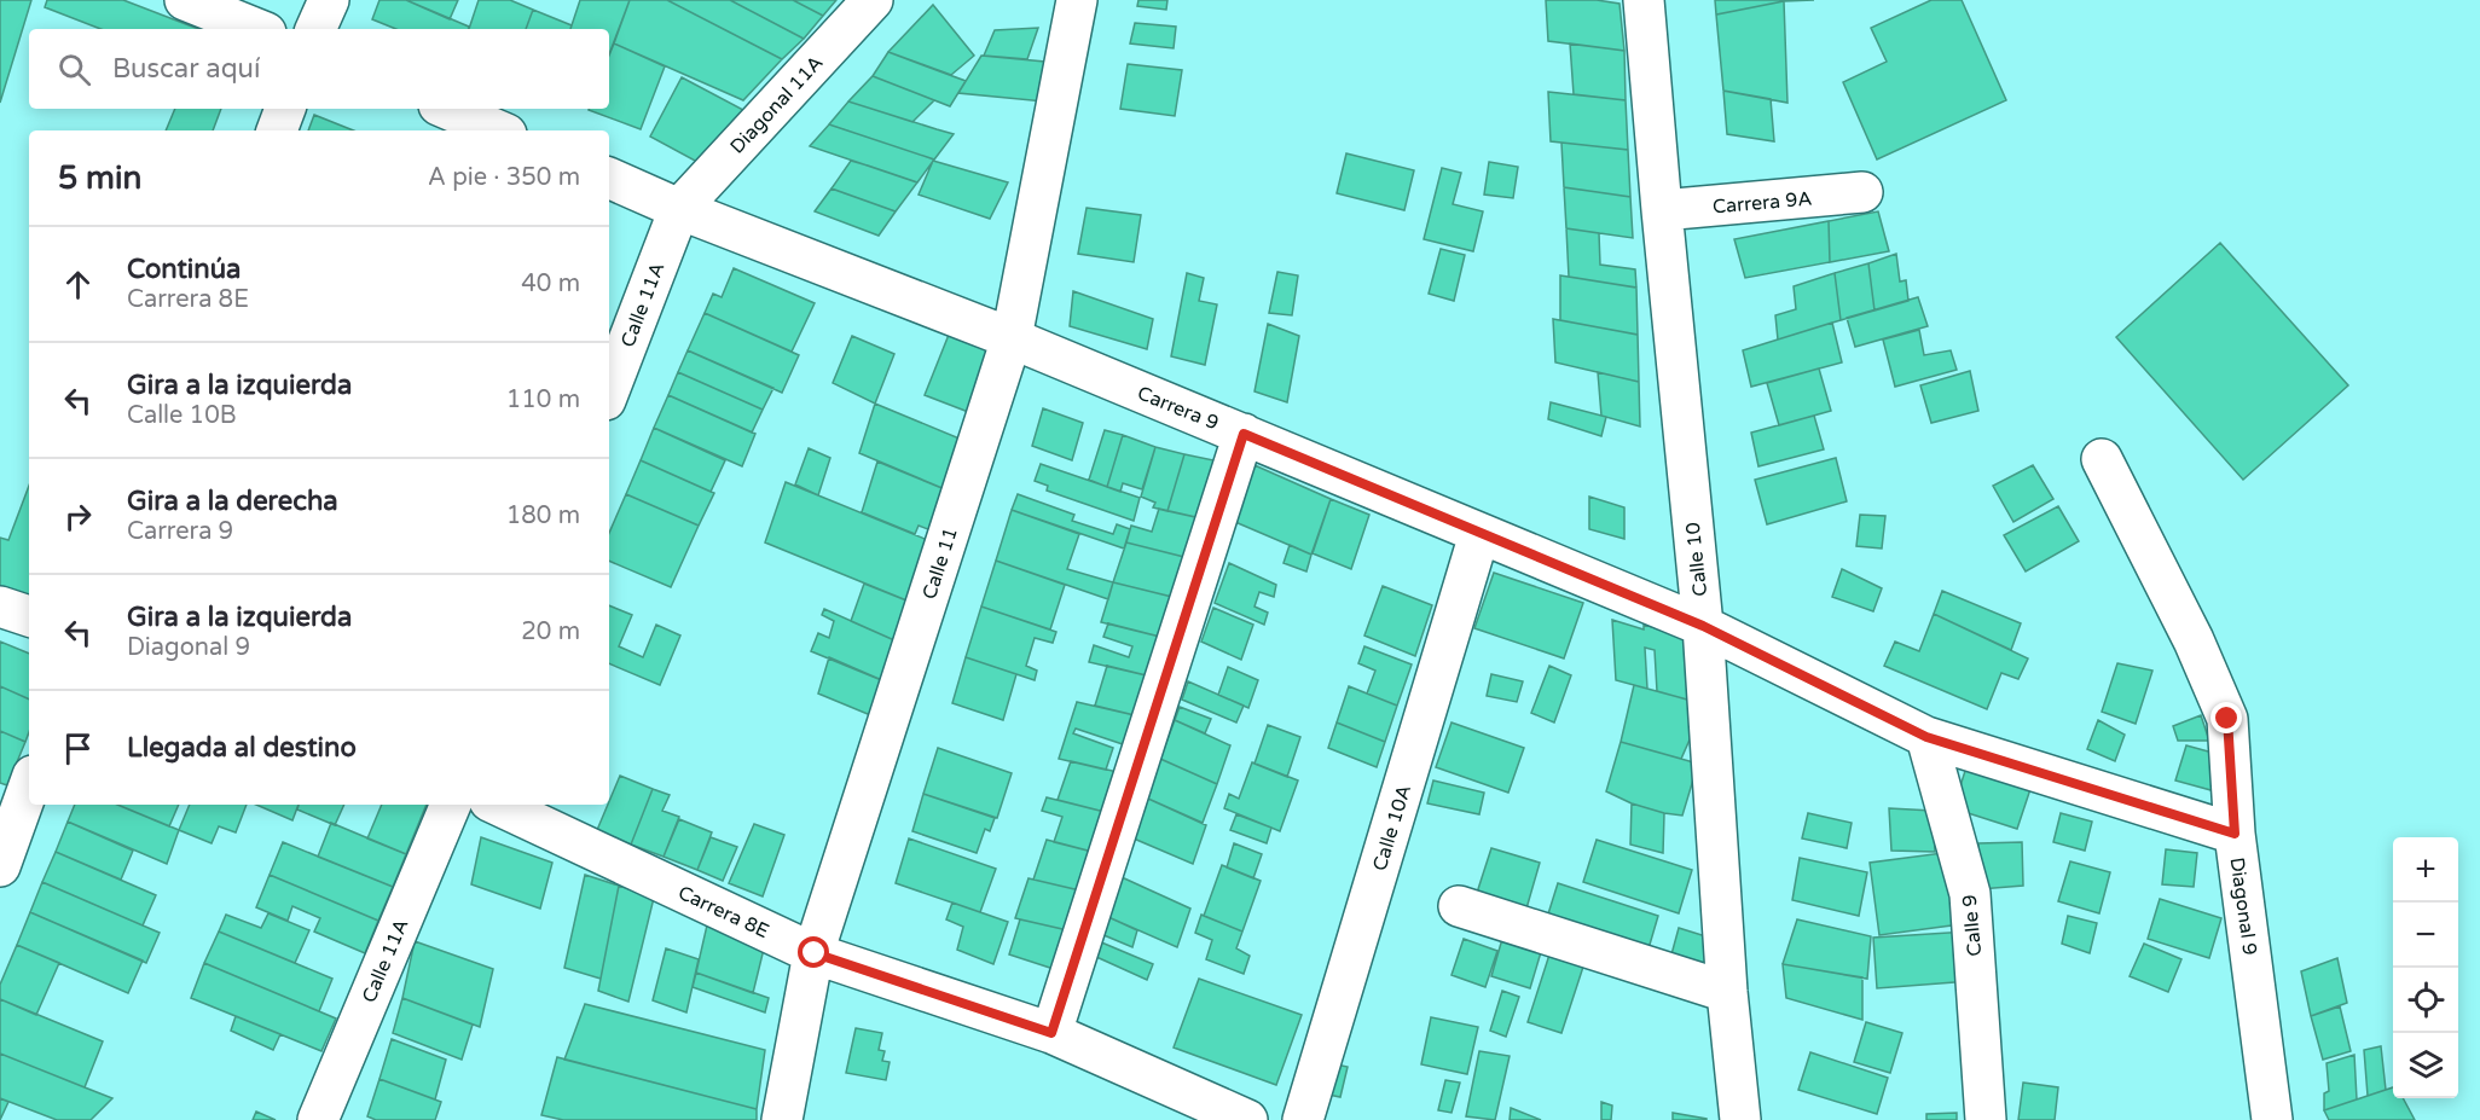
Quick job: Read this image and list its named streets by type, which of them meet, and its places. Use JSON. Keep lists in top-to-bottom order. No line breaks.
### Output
{"streets":{"street":["Diagonal 11A","Carrera 9A","Calle 11A","Carrera 9","Calle 10","Calle 11","Calle 10A","Diagonal 9","Carrera 8E","Calle 9"]},"crossings":[["Diagonal 11A","Calle 11A"],["Diagonal 11A","Carrera 9"],["Carrera 9A","Calle 10"],["Calle 11A","Carrera 9"],["Carrera 9","Calle 10"],["Carrera 9","Calle 11"],["Carrera 9","Calle 10A"],["Carrera 9","Diagonal 9"],["Carrera 9","Calle 9"],["Calle 11","Carrera 8E"]],"page":{"search":"Buscar aquí","heading":["5 min","A pie · 350 m"],"list":[["Continúa","Carrera 8E","40 m"],["Gira a la izquierda","Calle 10B","110 m"],["Gira a la derecha","Carrera 9","180 m"],["Gira a la izquierda","Diagonal 9","20 m"],"Llegada al destino"],"map_buttons":["+","−"]}}
